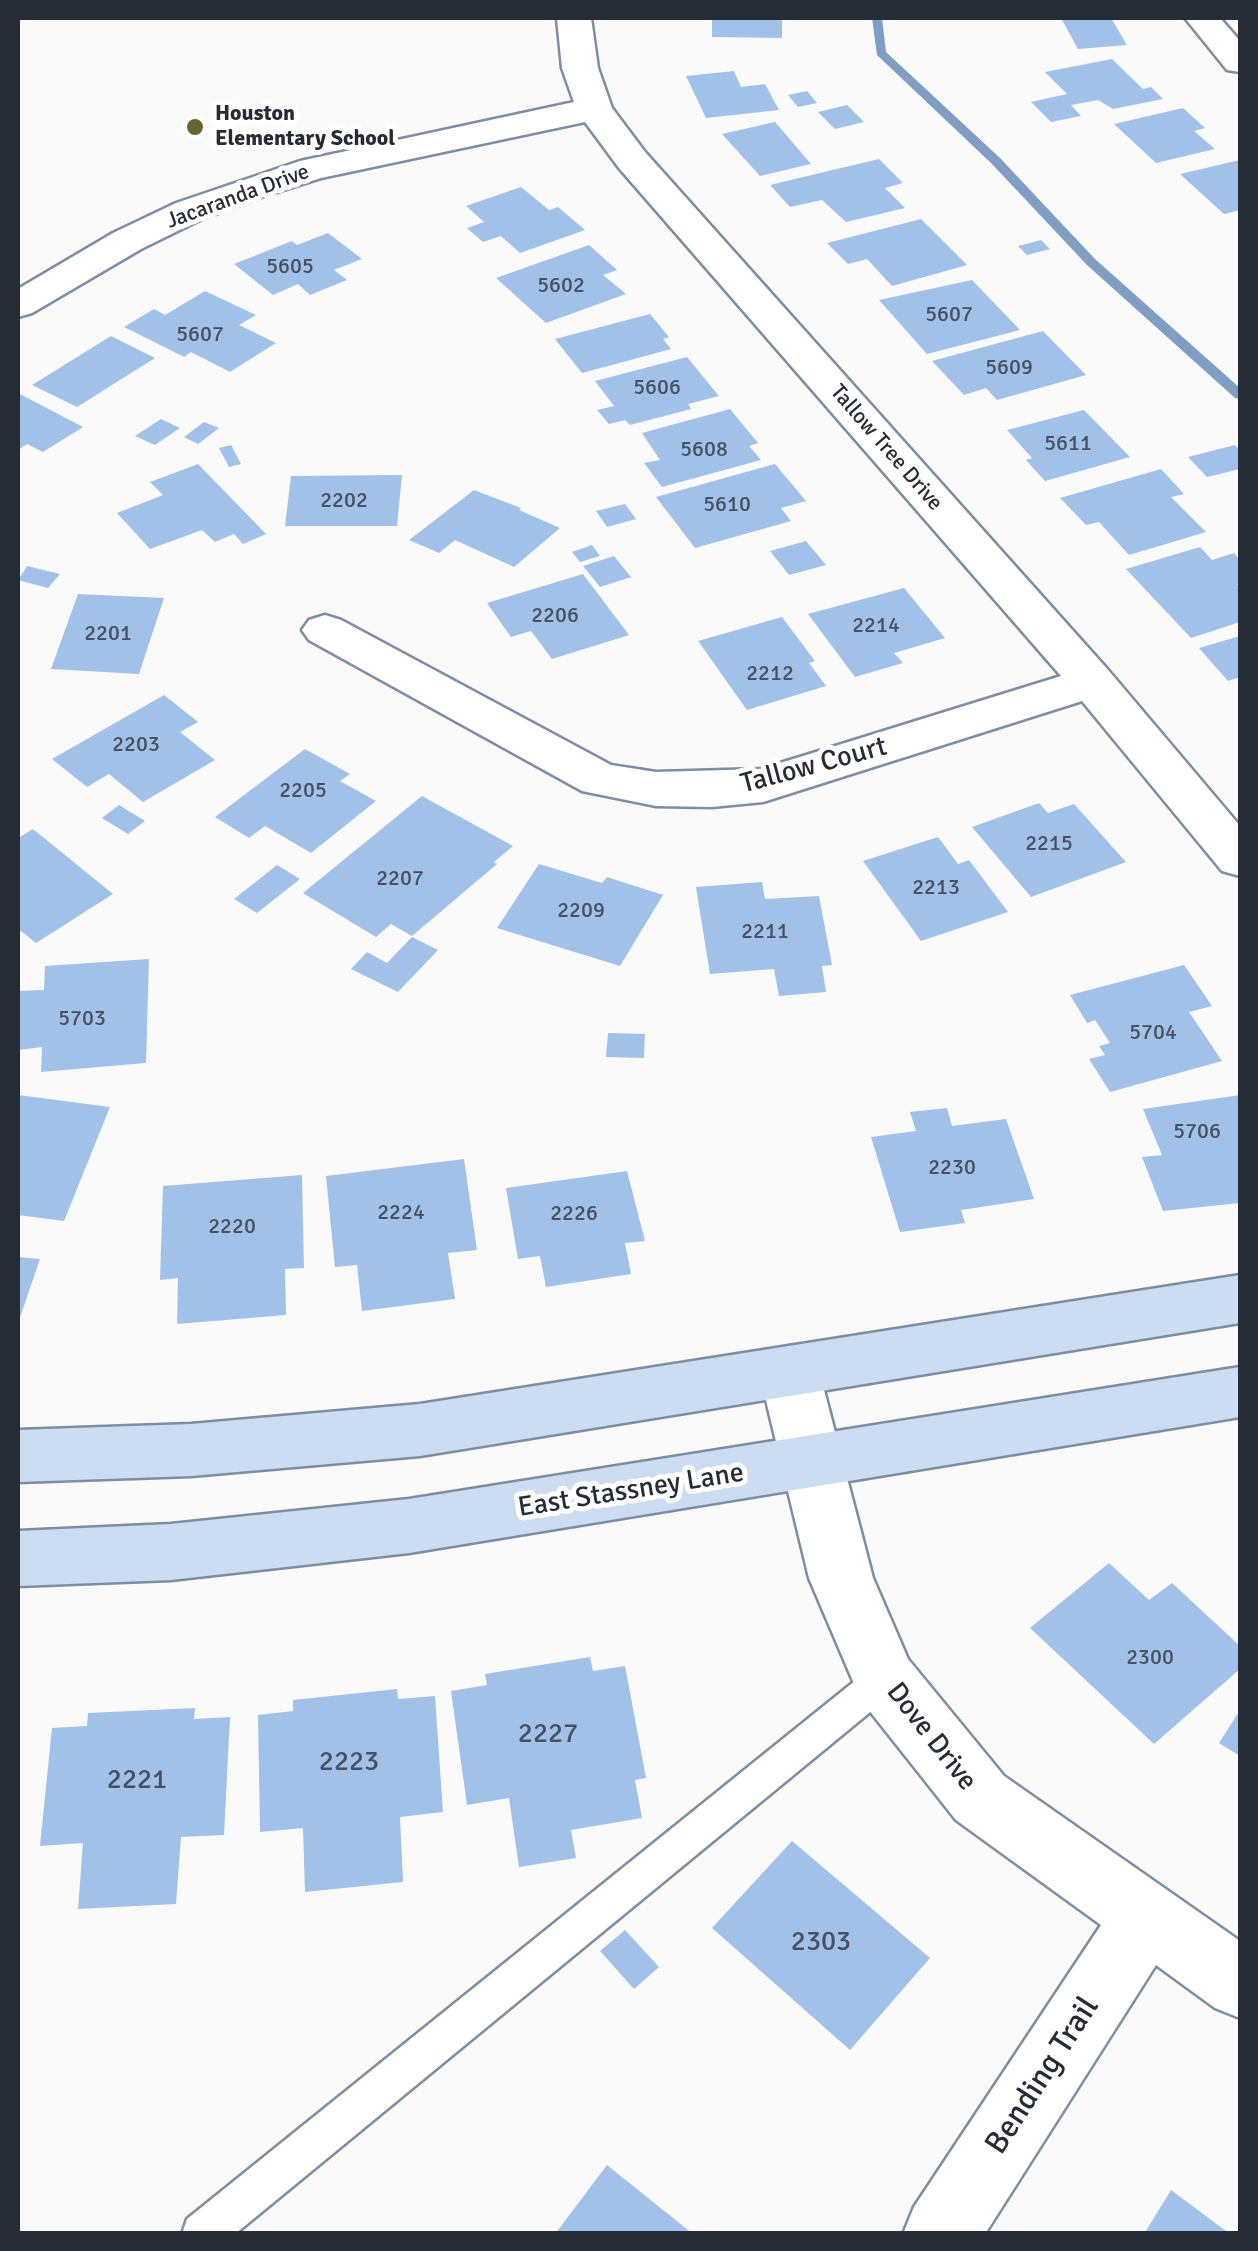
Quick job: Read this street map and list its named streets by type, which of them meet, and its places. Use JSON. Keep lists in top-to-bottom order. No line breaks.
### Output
{"streets":{"main road":["East Stassney Lane"],"street":["Jacaranda Drive","Tallow Tree Drive","Tallow Court","Dove Drive","Bending Trail"]},"crossings":[["Jacaranda Drive","Tallow Tree Drive"],["Tallow Tree Drive","Tallow Court"],["East Stassney Lane","Dove Drive"],["Dove Drive","Bending Trail"]],"places":["Houston Elementary School"],"house_numbers":["5605","5602","5607","5607","5609","5606","5611","5608","2202","5610","2206","2214","2201","2212","2203","2205","2215","2207","2213","2209","2211","5703","5704","5706","2230","2224","2226","2220","2300","2227","2223","2221","2303"]}
